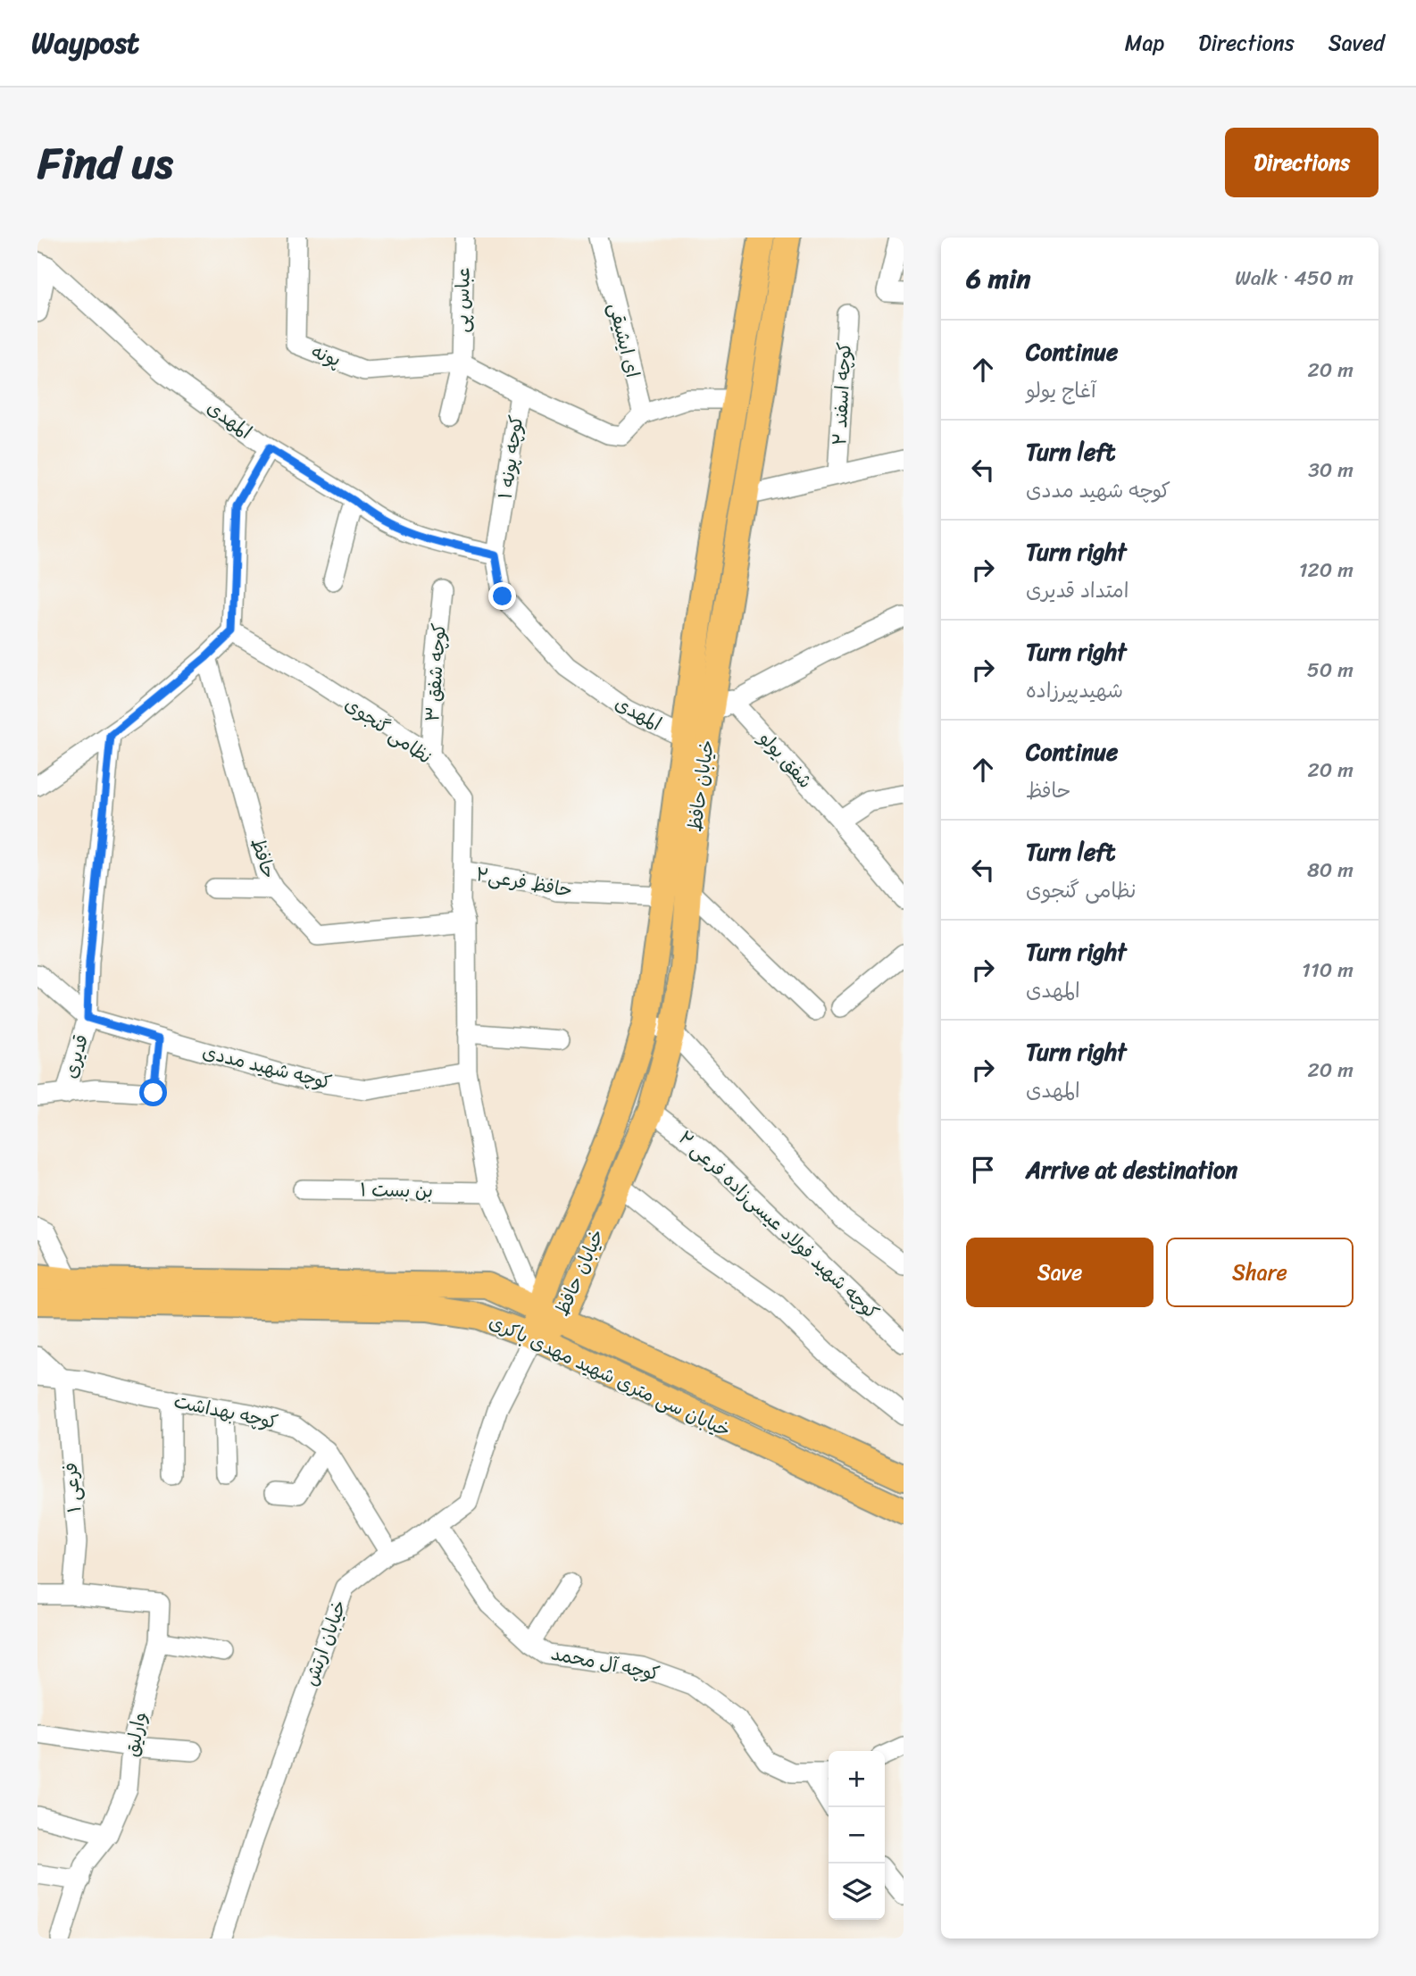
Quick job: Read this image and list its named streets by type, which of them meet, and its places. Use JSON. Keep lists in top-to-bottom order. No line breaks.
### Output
{"streets":{"main road":["خیابان حافظ","خیابان سی متری شهید مهدی باکری"],"street":["عباس پی","ای ایشیقی","پونه","کوچه اسفند ۲","المهدی","کوچه پونه ۱","کوچه شفق ۳","نظامی گنجوی","شفق یولو","حافظ","حافظ فرعی۲","قدیری","کوچه شهید مددی","بن بست ۱","کوچه شهید فولاد عیسی‌زاده فرعی ۲","کوچه بهداشت","فرعی ۱","خیابان ارتش","کوچه آل محمد","وارلیق"]},"crossings":[["عباس پی","پونه"],["ای ایشیقی","کوچه پونه ۱"],["المهدی","کوچه پونه ۱"],["المهدی","خیابان حافظ"],["کوچه شفق ۳","نظامی گنجوی"],["نظامی گنجوی","حافظ"],["نظامی گنجوی","حافظ فرعی۲"],["نظامی گنجوی","کوچه شهید مددی"],["شفق یولو","خیابان حافظ"],["خیابان حافظ","حافظ فرعی۲"],["خیابان حافظ","کوچه شهید فولاد عیسی‌زاده فرعی ۲"],["خیابان حافظ","خیابان سی متری شهید مهدی باکری"],["خیابان حافظ","خیابان ارتش"],["قدیری","کوچه شهید مددی"],["خیابان سی متری شهید مهدی باکری","خیابان ارتش"],["کوچه بهداشت","فرعی ۱"],["کوچه بهداشت","خیابان ارتش"],["فرعی ۱","وارلیق"],["خیابان ارتش","کوچه آل محمد"]],"page":{"header":"Waypost","nav":["Map","Directions","Saved"],"title":"Find us","buttons":["Directions",["Save","Share"]],"heading":["6 min","Walk · 450 m"],"list":[["Continue","آغاج یولو","20 m"],["Turn left","کوچه شهید مددی","30 m"],["Turn right","امتداد قدیری","120 m"],["Turn right","شهیدپیرزاده","50 m"],["Continue","حافظ","20 m"],["Turn left","نظامی گنجوی","80 m"],["Turn right","المهدی","110 m"],["Turn right","المهدی","20 m"],"Arrive at destination"],"map_buttons":["+","−"]}}
